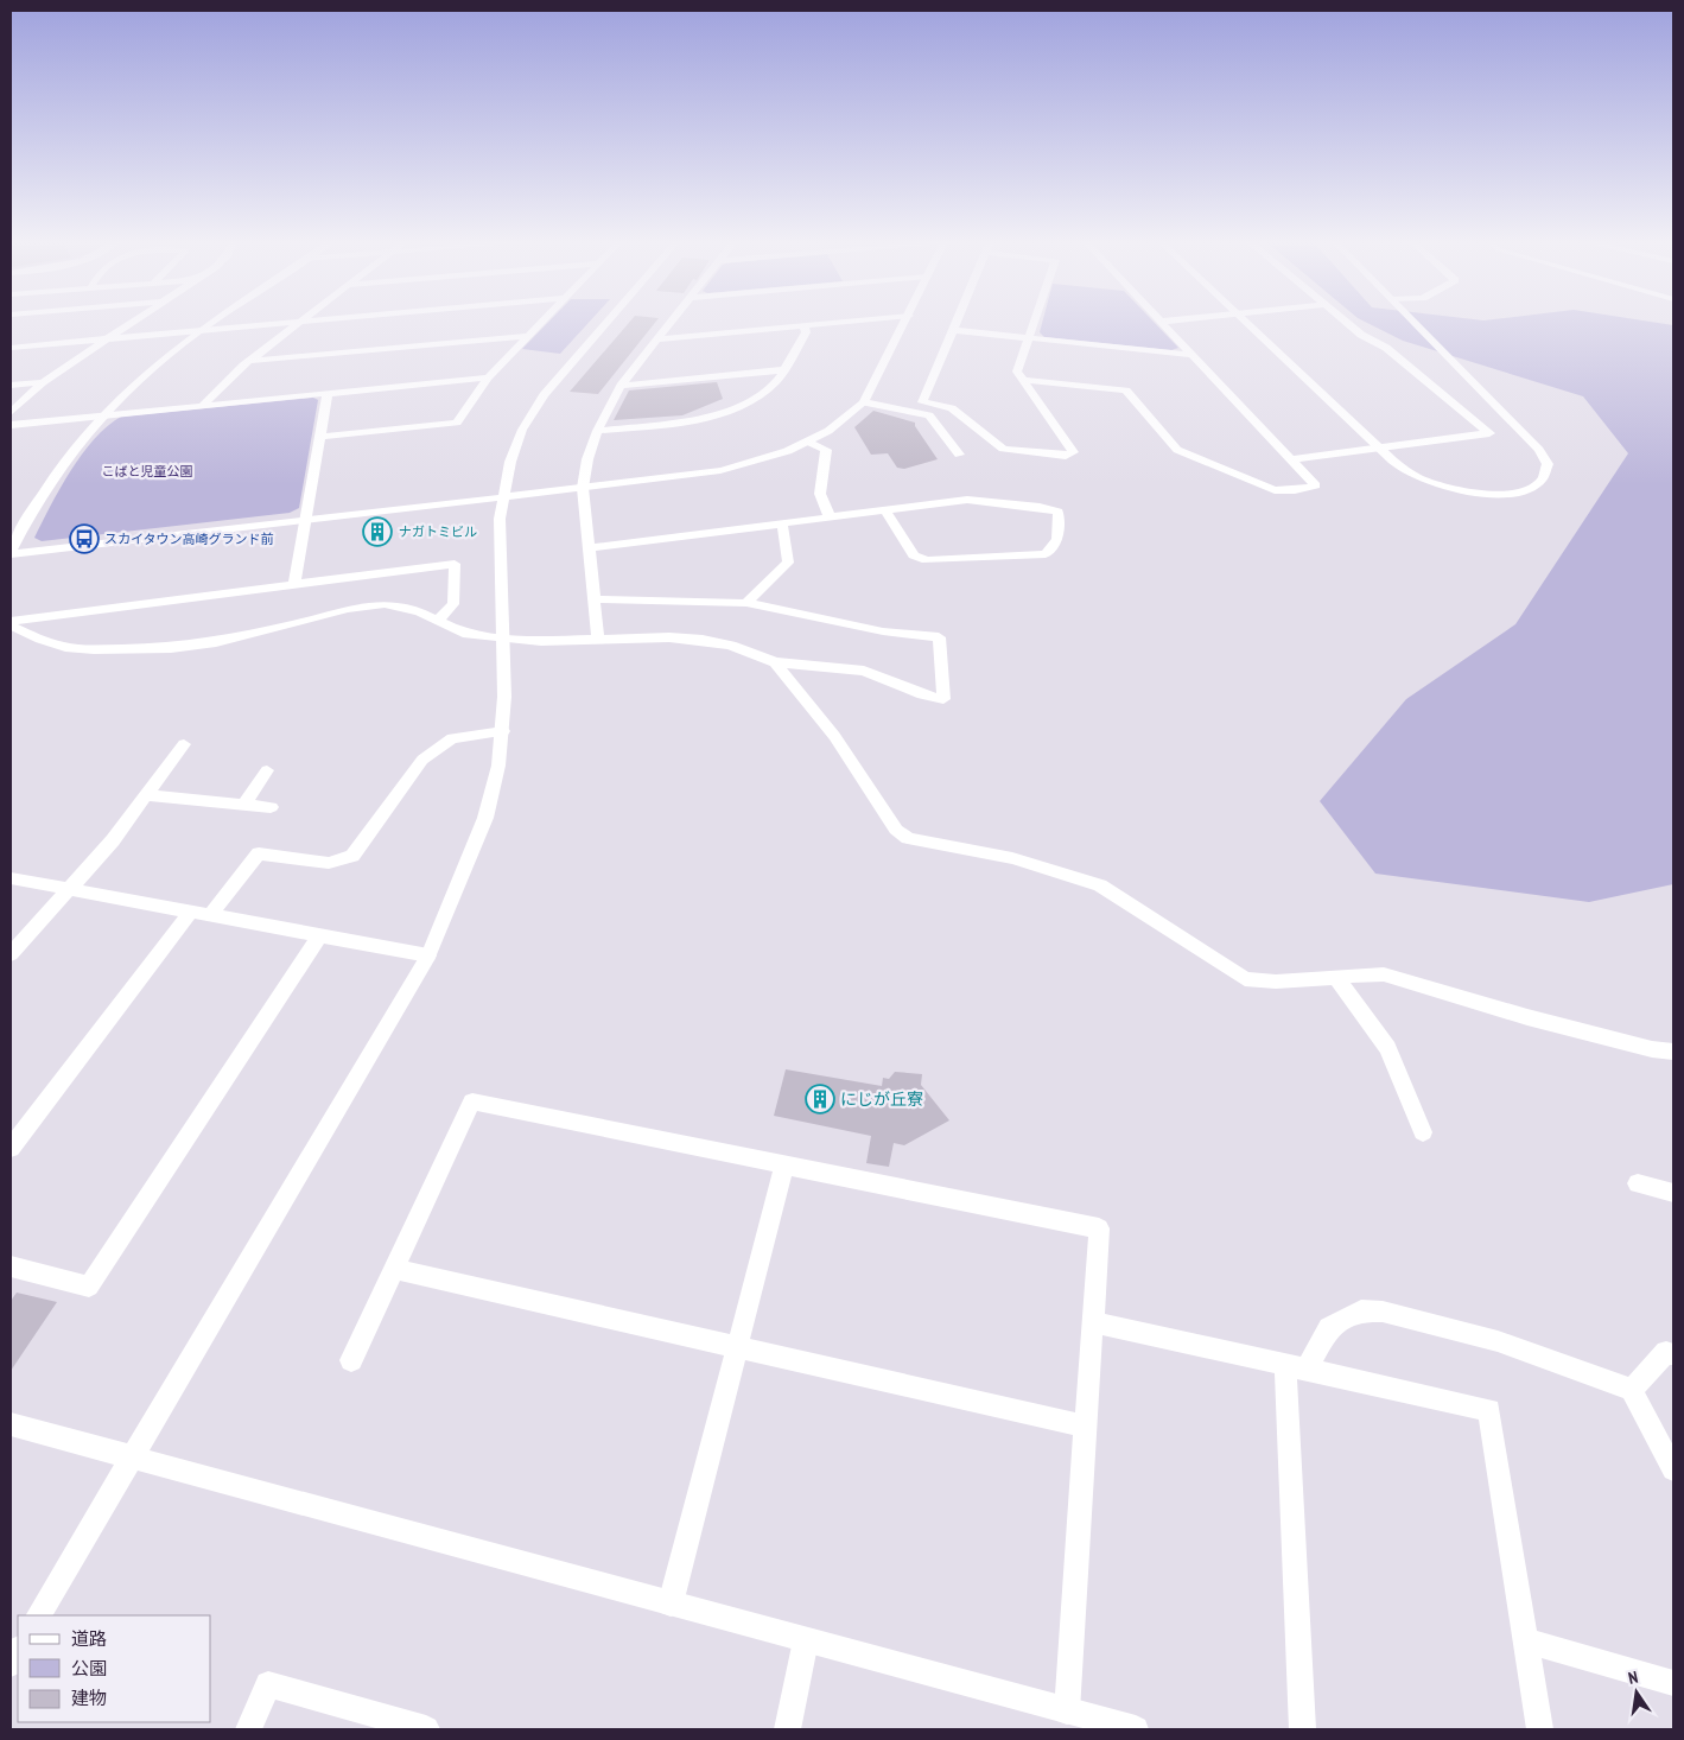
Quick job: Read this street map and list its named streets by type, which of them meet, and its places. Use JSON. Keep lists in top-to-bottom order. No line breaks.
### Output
{"parks":["こばと児童公園"],"places":{"building":["ナガトミビル","にじが丘寮"],"bus stop":["スカイタウン高崎グランド前"]},"legend":["道路","公園","建物"],"north":"top"}
